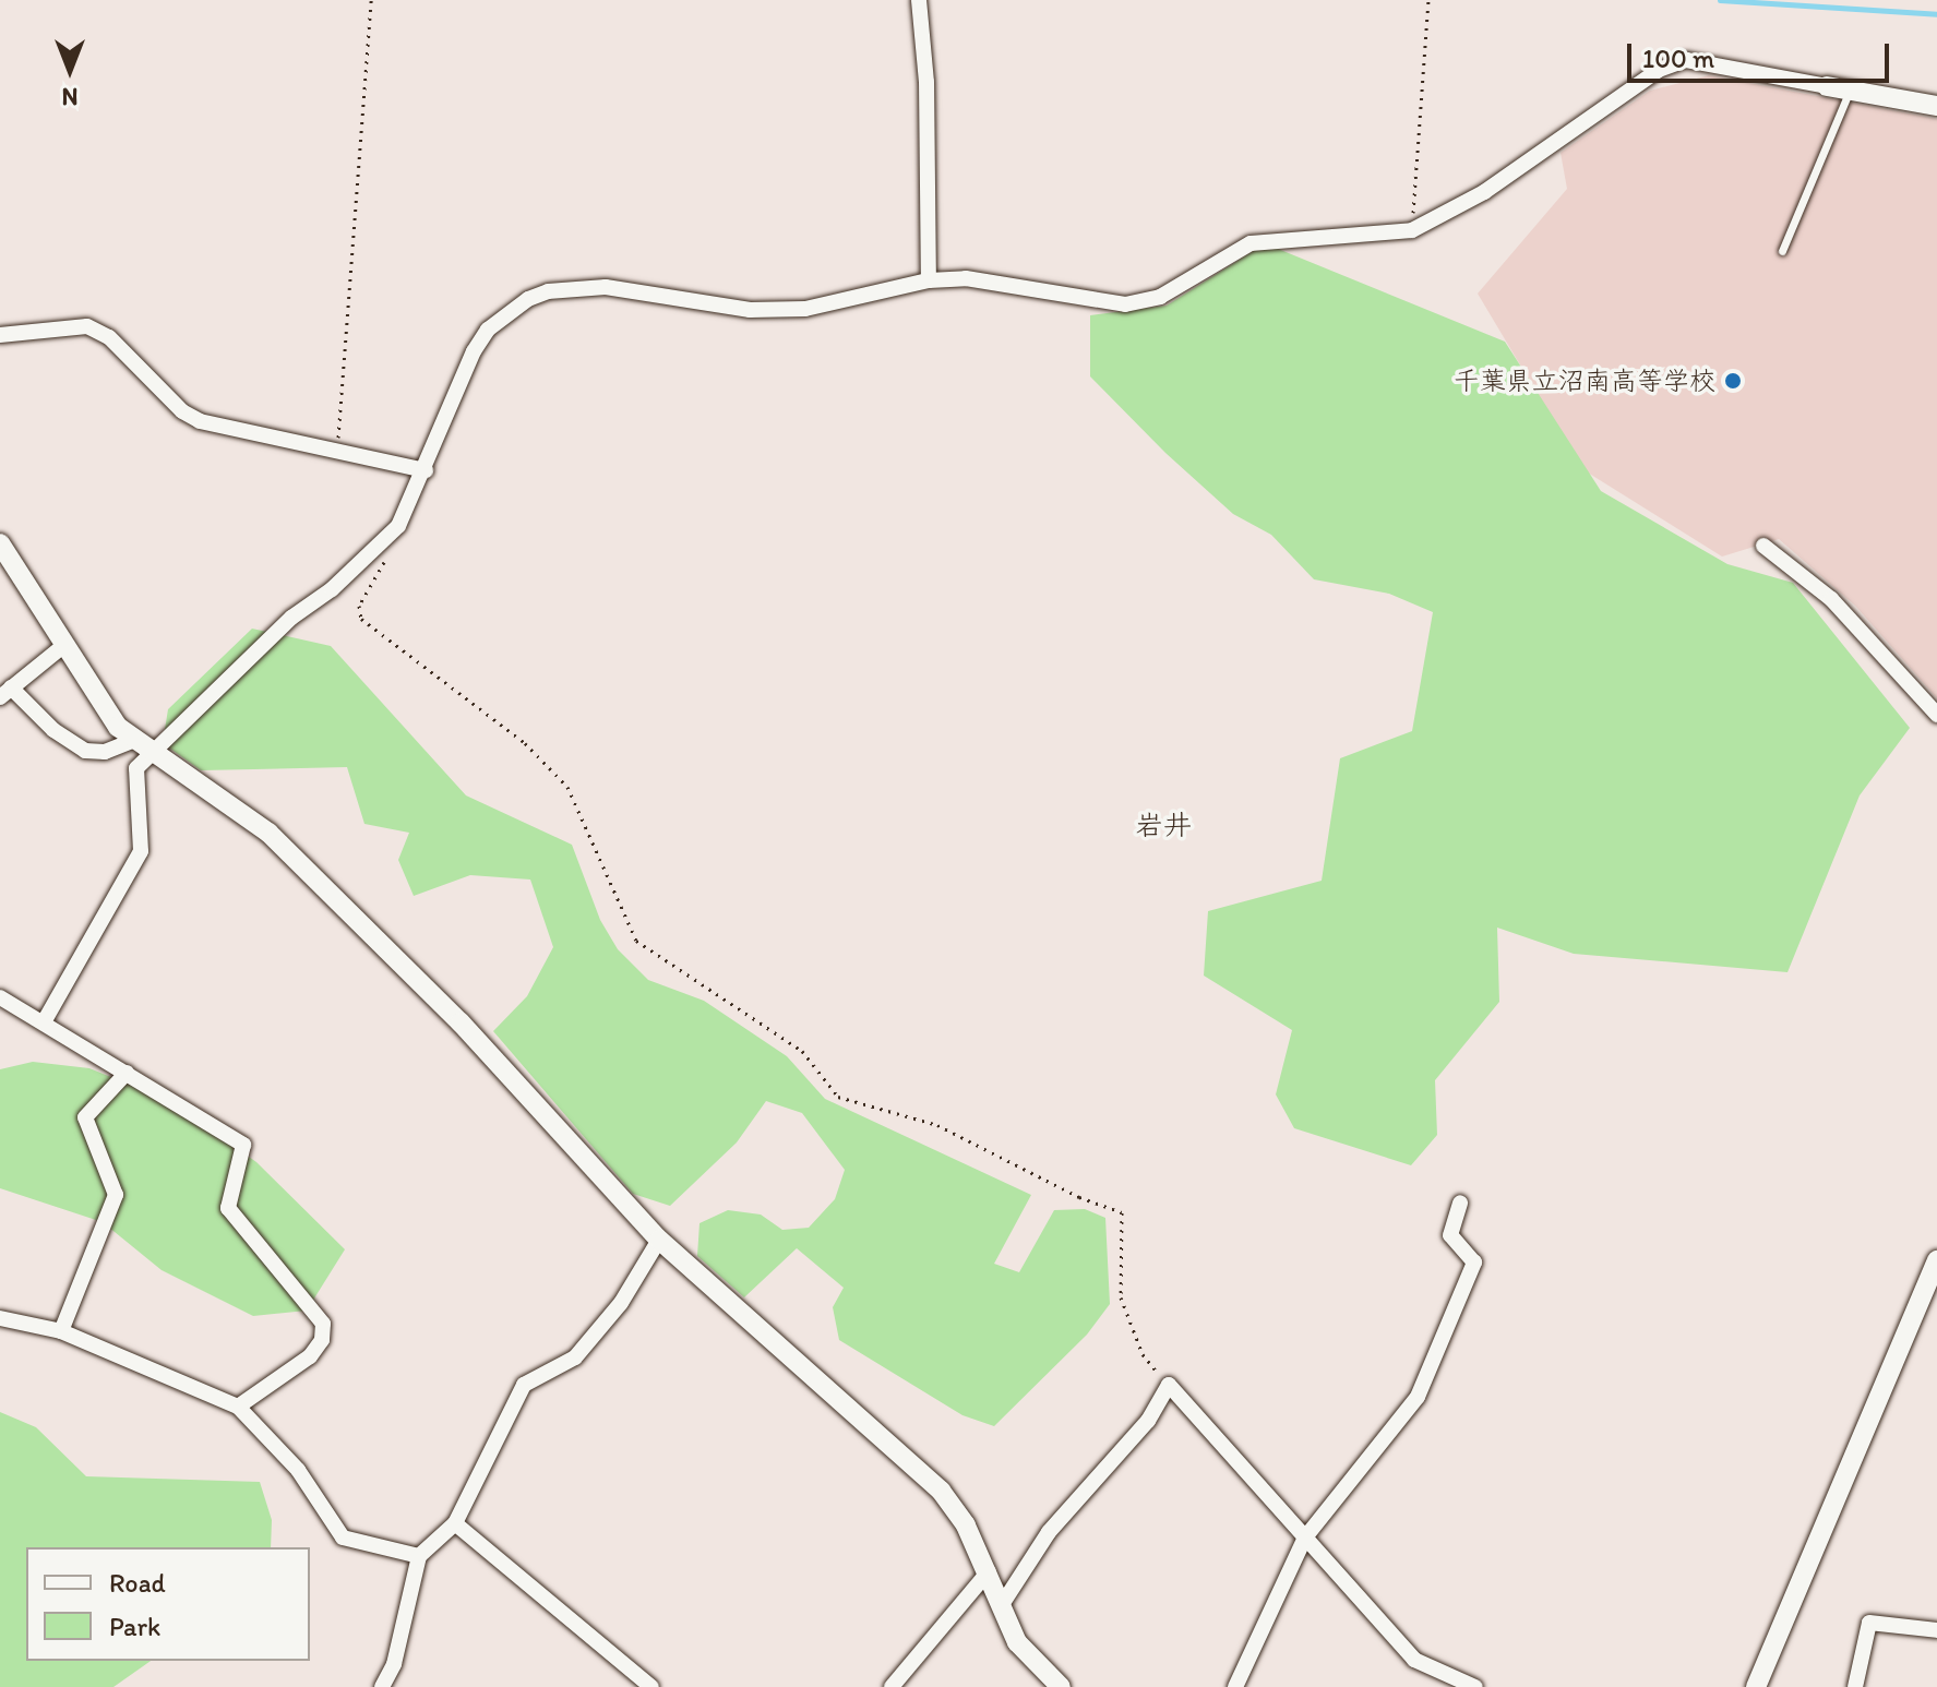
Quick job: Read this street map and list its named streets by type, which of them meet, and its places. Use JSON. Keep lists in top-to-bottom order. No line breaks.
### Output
{"districts":["岩井"],"places":["千葉県立沼南高等学校"],"legend":["Road","Park"],"scale_bar":"100 m","north":"bottom"}
